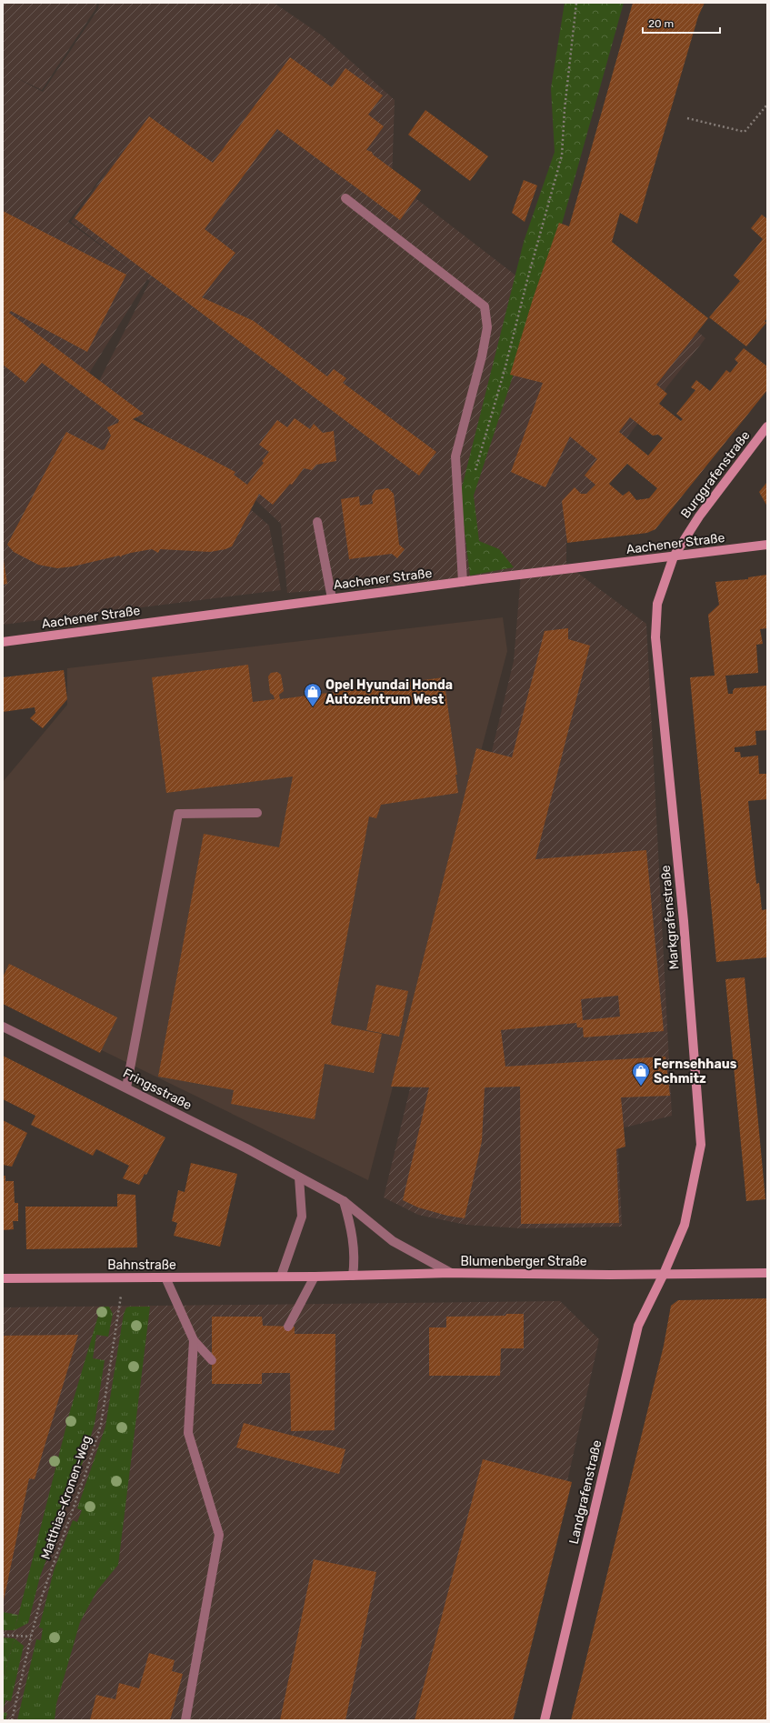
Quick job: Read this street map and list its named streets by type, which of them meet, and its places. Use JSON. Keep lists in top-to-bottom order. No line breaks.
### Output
{"streets":{"street":["Burggrafenstraße","Aachener Straße","Markgrafenstraße","Fringsstraße","Blumenberger Straße","Bahnstraße","Landgrafenstraße"],"path":["Matthias-Kronen-Weg"]},"crossings":[["Burggrafenstraße","Aachener Straße"],["Burggrafenstraße","Markgrafenstraße"],["Aachener Straße","Markgrafenstraße"],["Markgrafenstraße","Blumenberger Straße"],["Markgrafenstraße","Landgrafenstraße"],["Fringsstraße","Blumenberger Straße"],["Blumenberger Straße","Bahnstraße"],["Blumenberger Straße","Landgrafenstraße"],["Bahnstraße","Matthias-Kronen-Weg"]],"places":{"shop":["Opel Hyundai Honda Autozentrum West","Fernsehhaus Schmitz"]},"scale_bar":"20 m"}
